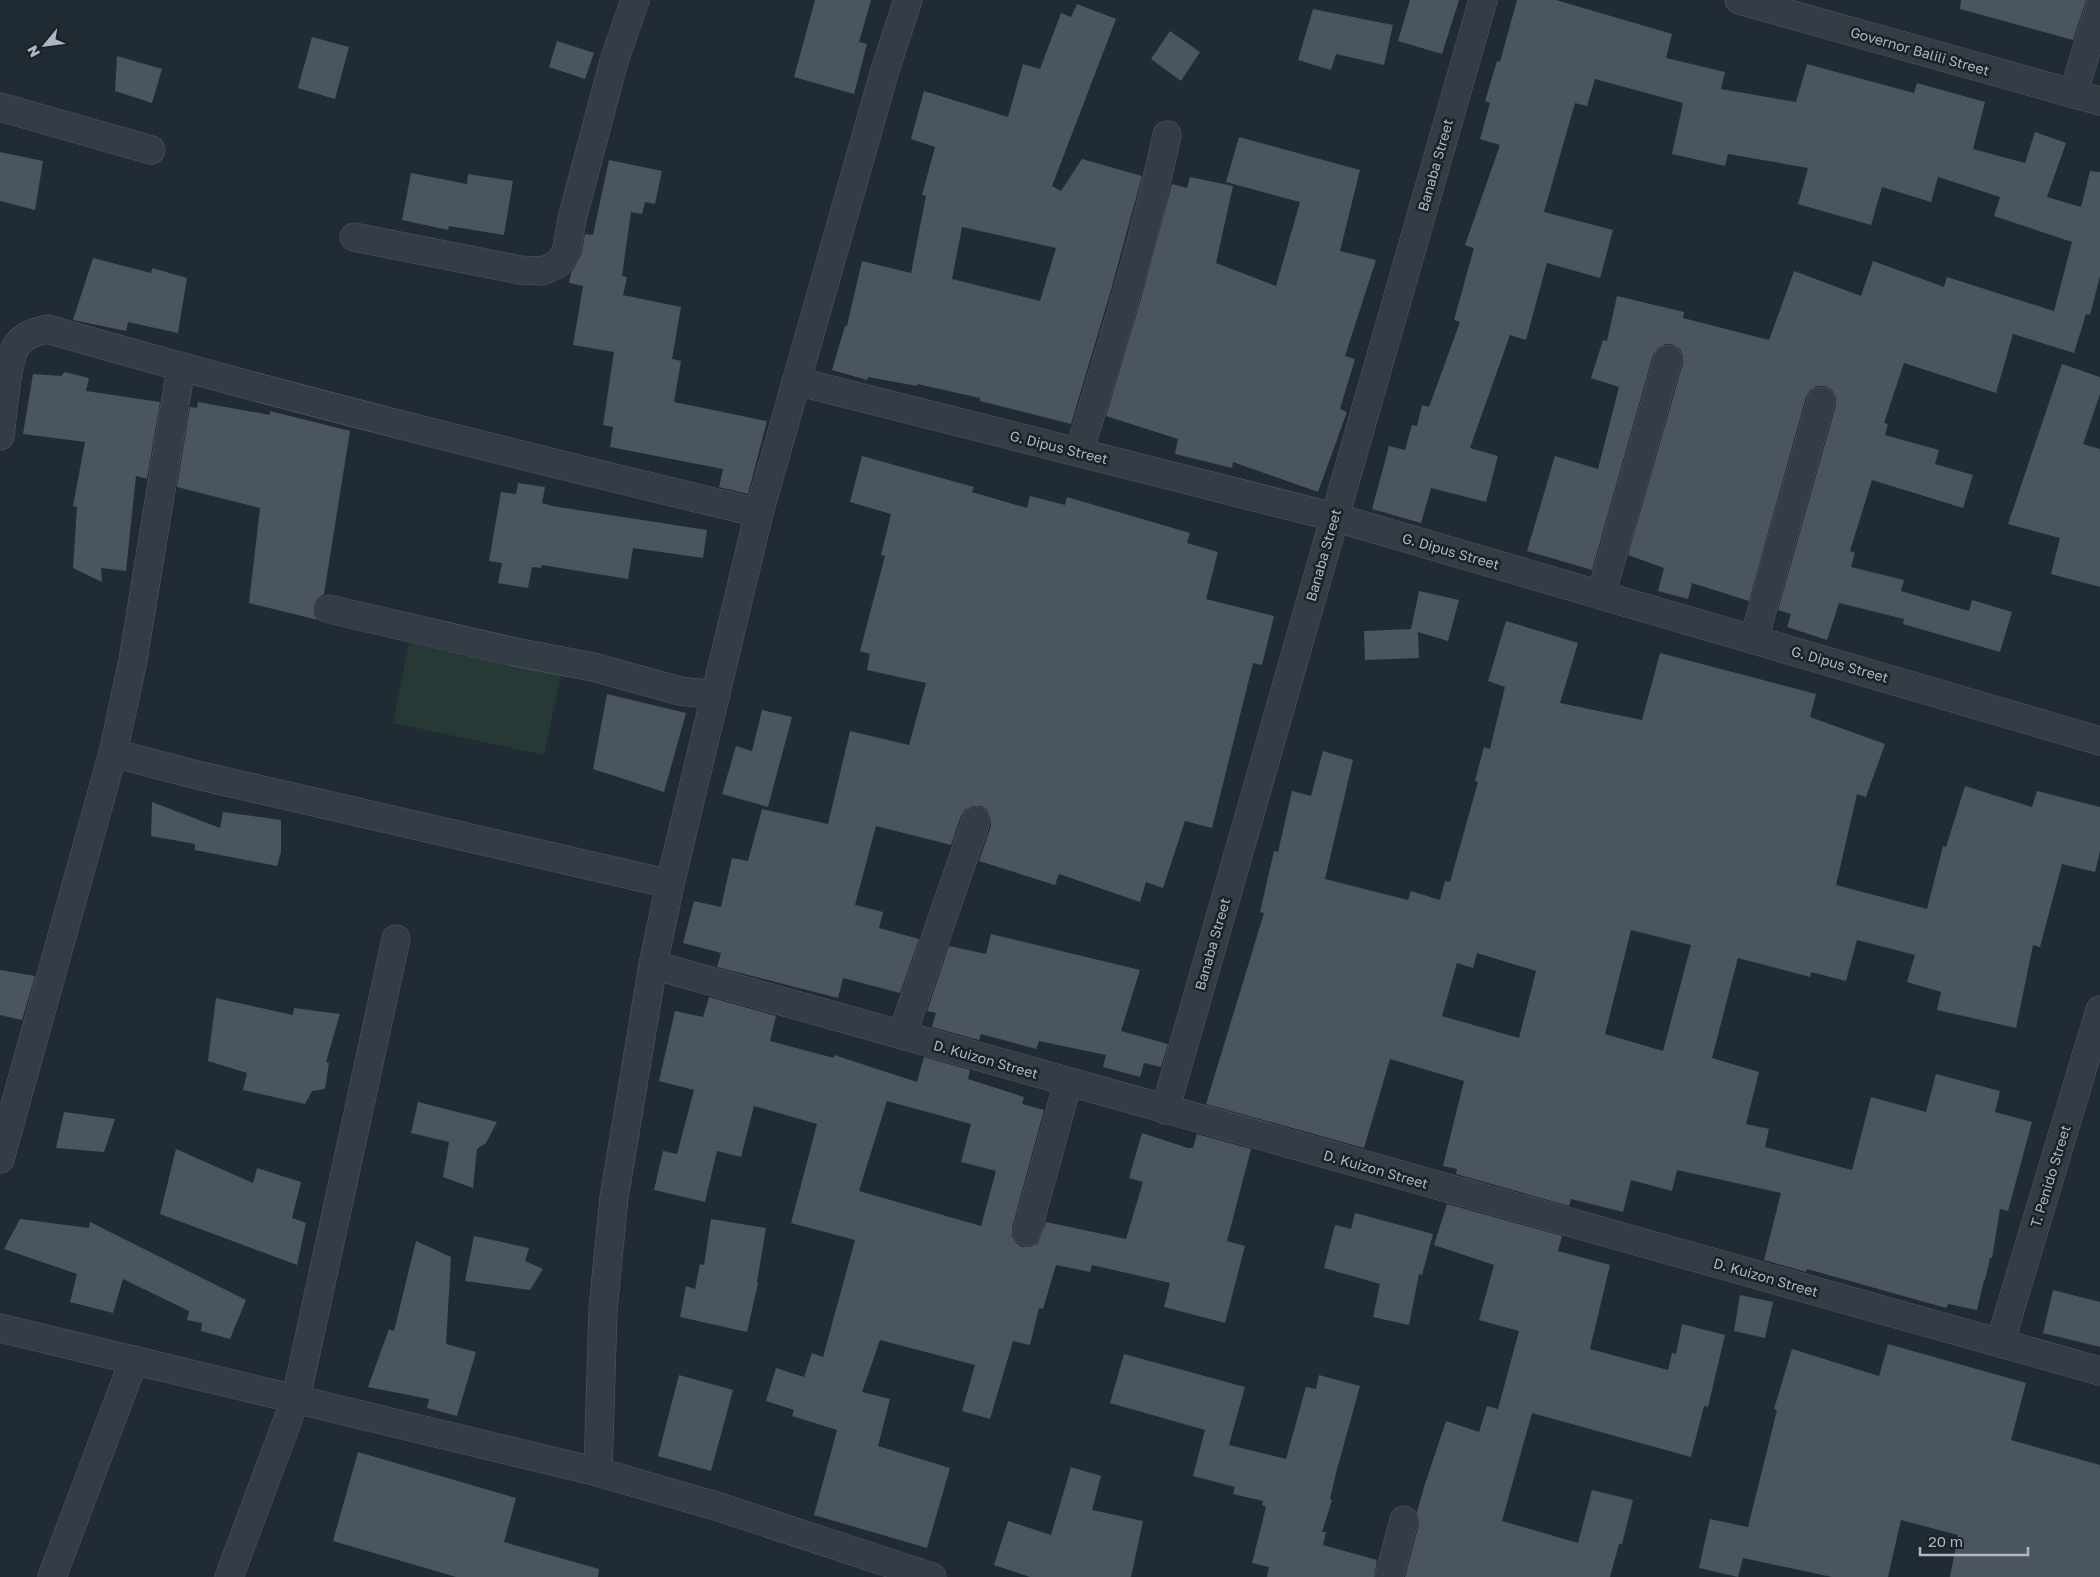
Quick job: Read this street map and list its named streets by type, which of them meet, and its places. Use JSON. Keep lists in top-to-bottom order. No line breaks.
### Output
{"streets":{"street":["Governor Balili Street","Banaba Street","G. Dipus Street","D. Kuizon Street","T. Penido Street"]},"crossings":[["Banaba Street","G. Dipus Street"],["Banaba Street","D. Kuizon Street"],["D. Kuizon Street","T. Penido Street"]],"scale_bar":"20 m","north":"bottom left"}
